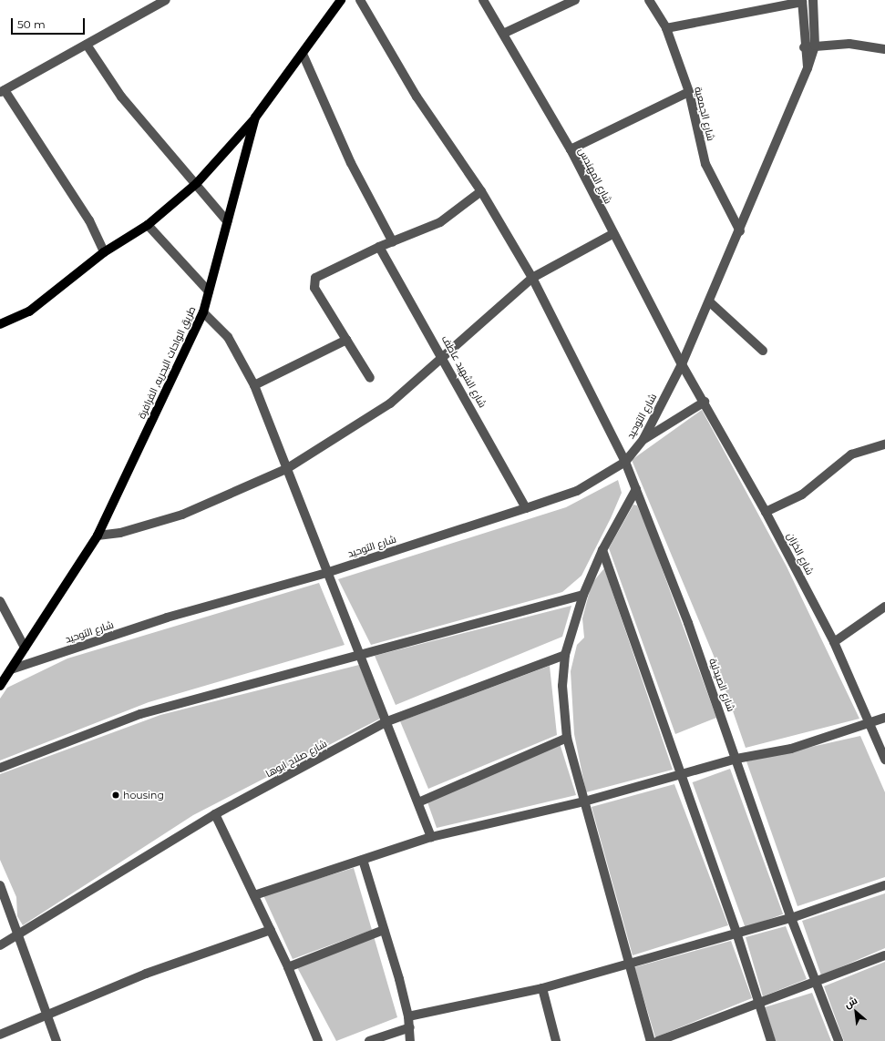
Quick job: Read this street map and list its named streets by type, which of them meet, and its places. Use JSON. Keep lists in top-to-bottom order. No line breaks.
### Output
{"streets":{"main road":["طريق الواحات البحريه, الفرافرة"],"street":["شارع الجمعية","شارع المهندس","شارع الشهيد عاطف","شارع التوحيد","شارع الخزان","شارع الصيدلية","شارع صلاح ابوها"]},"crossings":[["شارع الجمعية","شارع التوحيد"],["شارع المهندس","شارع التوحيد"],["شارع المهندس","شارع الخزان"],["طريق الواحات البحريه, الفرافرة","شارع التوحيد"],["شارع الشهيد عاطف","شارع التوحيد"],["شارع التوحيد","شارع الخزان"],["شارع التوحيد","شارع الصيدلية"]],"places":["housing"],"scale_bar":"50 m","north":"top left"}
